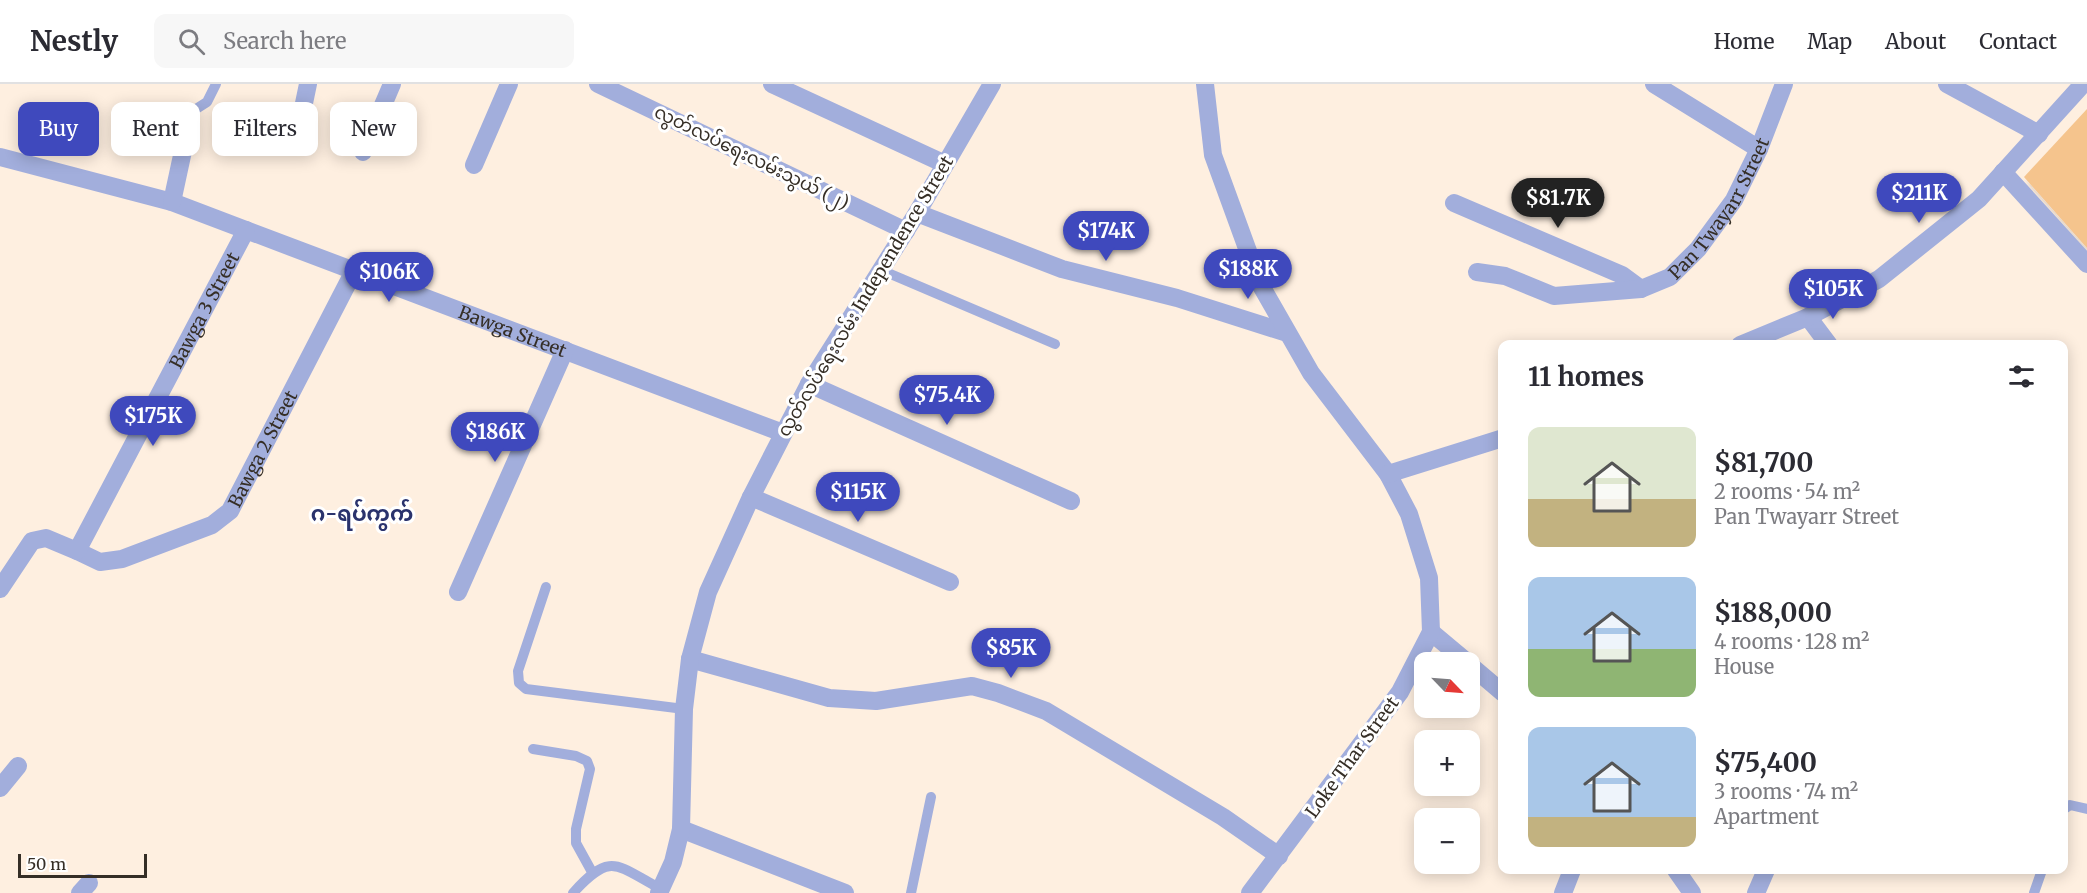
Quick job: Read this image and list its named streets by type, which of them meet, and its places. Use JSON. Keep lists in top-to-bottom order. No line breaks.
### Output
{"streets":{"street":["လွတ်လပ်ရေးလမ်းသွယ် (၂)","Pan Twayarr Street","လွတ်လပ်ရေးလမ်း Independence Street","Bawga 3 Street","Bawga Street","Bawga 2 Street","Loke Thar Street"]},"crossings":[["လွတ်လပ်ရေးလမ်းသွယ် (၂)","လွတ်လပ်ရေးလမ်း Independence Street"],["လွတ်လပ်ရေးလမ်း Independence Street","Bawga Street"],["Bawga 3 Street","Bawga Street"],["Bawga 3 Street","Bawga 2 Street"],["Bawga Street","Bawga 2 Street"]],"districts":["ဂ-ရပ်ကွက်"],"scale_bar":"50 m","north":"bottom right","page":{"header":"Nestly","search":"Search here","nav":["Home","Map","About","Contact"],"chip":["Buy","Rent","Filters","New"],"price":["$211K","$81.7K","$174K","$188K","$106K","$105K","$75.4K","$175K","$186K","$115K","$85K"],"heading":"11 homes","list":[{"name":"$81,700","note":"2 rooms · 54 m² · Pan Twayarr Street"},{"name":"$188,000","note":"4 rooms · 128 m² · House"},{"name":"$75,400","note":"3 rooms · 74 m² · Apartment"}],"map_buttons":["+","−"],"scale":"50 m"}}
